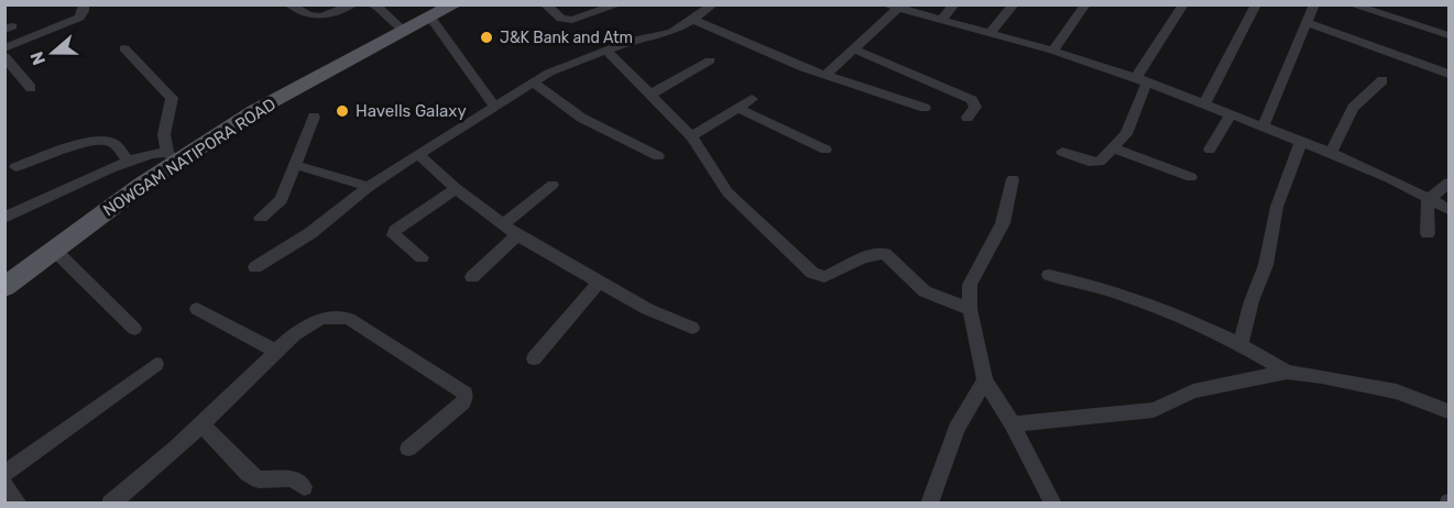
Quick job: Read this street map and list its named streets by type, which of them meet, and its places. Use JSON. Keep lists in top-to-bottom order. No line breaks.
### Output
{"streets":{"main road":["NOWGAM NATIPORA ROAD"]},"places":["J&K Bank and Atm","Havells Galaxy"],"north":"left"}
